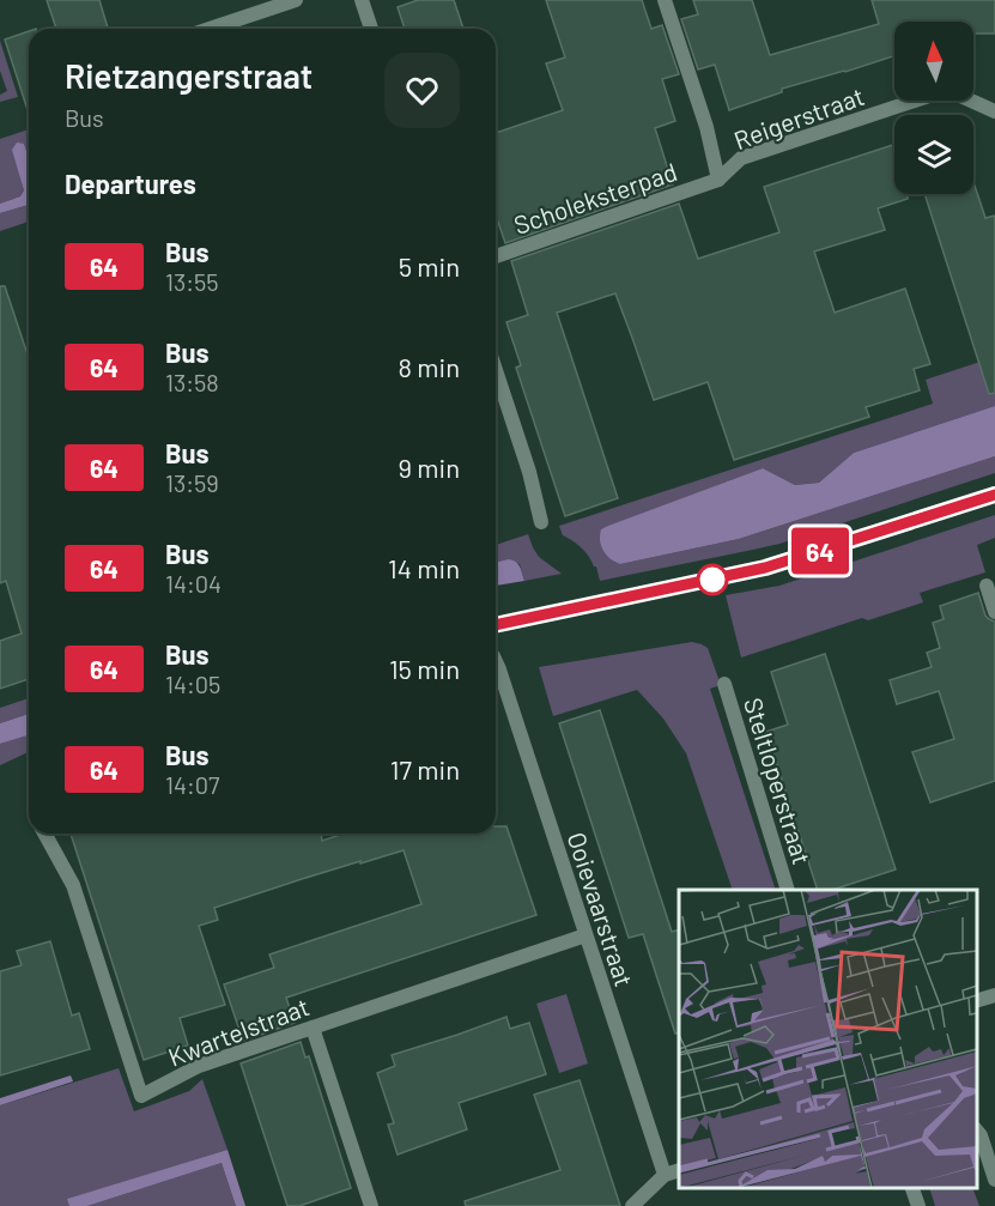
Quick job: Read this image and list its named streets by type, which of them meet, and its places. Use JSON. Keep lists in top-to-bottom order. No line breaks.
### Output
{"streets":{"street":["Reigerstraat","Scholeksterpad","Steltloperstraat","Ooievaarstraat","Kwartelstraat"]},"crossings":[["Reigerstraat","Scholeksterpad"],["Ooievaarstraat","Kwartelstraat"]],"lines":["bus line 64"],"north":"top","page":{"on_map":"64","heading":[["Rietzangerstraat","Bus"],"Departures"],"list":[{"mark":"64","name":"Bus","note":"13:55","value":"5 min"},{"mark":"64","name":"Bus","note":"13:58","value":"8 min"},{"mark":"64","name":"Bus","note":"13:59","value":"9 min"},{"mark":"64","name":"Bus","note":"14:04","value":"14 min"},{"mark":"64","name":"Bus","note":"14:05","value":"15 min"},{"mark":"64","name":"Bus","note":"14:07","value":"17 min"}]}}
